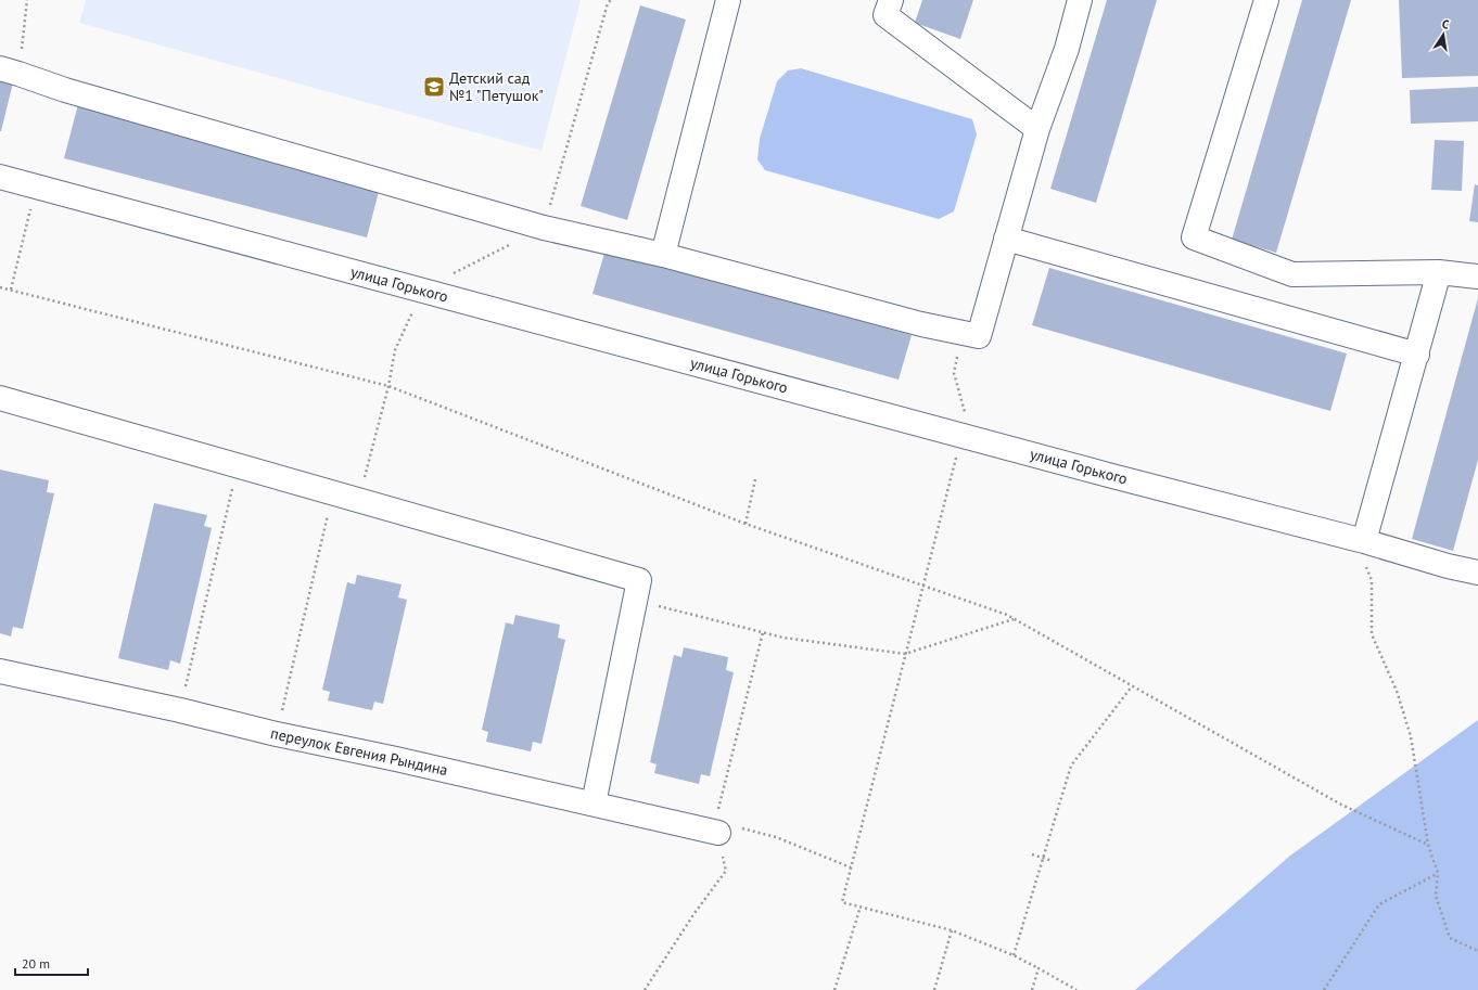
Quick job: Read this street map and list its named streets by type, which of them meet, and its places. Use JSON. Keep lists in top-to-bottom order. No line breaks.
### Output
{"streets":{"street":["улица Горького","переулок Евгения Рындина"]},"places":{"school or university":["Детский сад №1 \"Петушок\""]},"scale_bar":"20 m","north":"top"}
